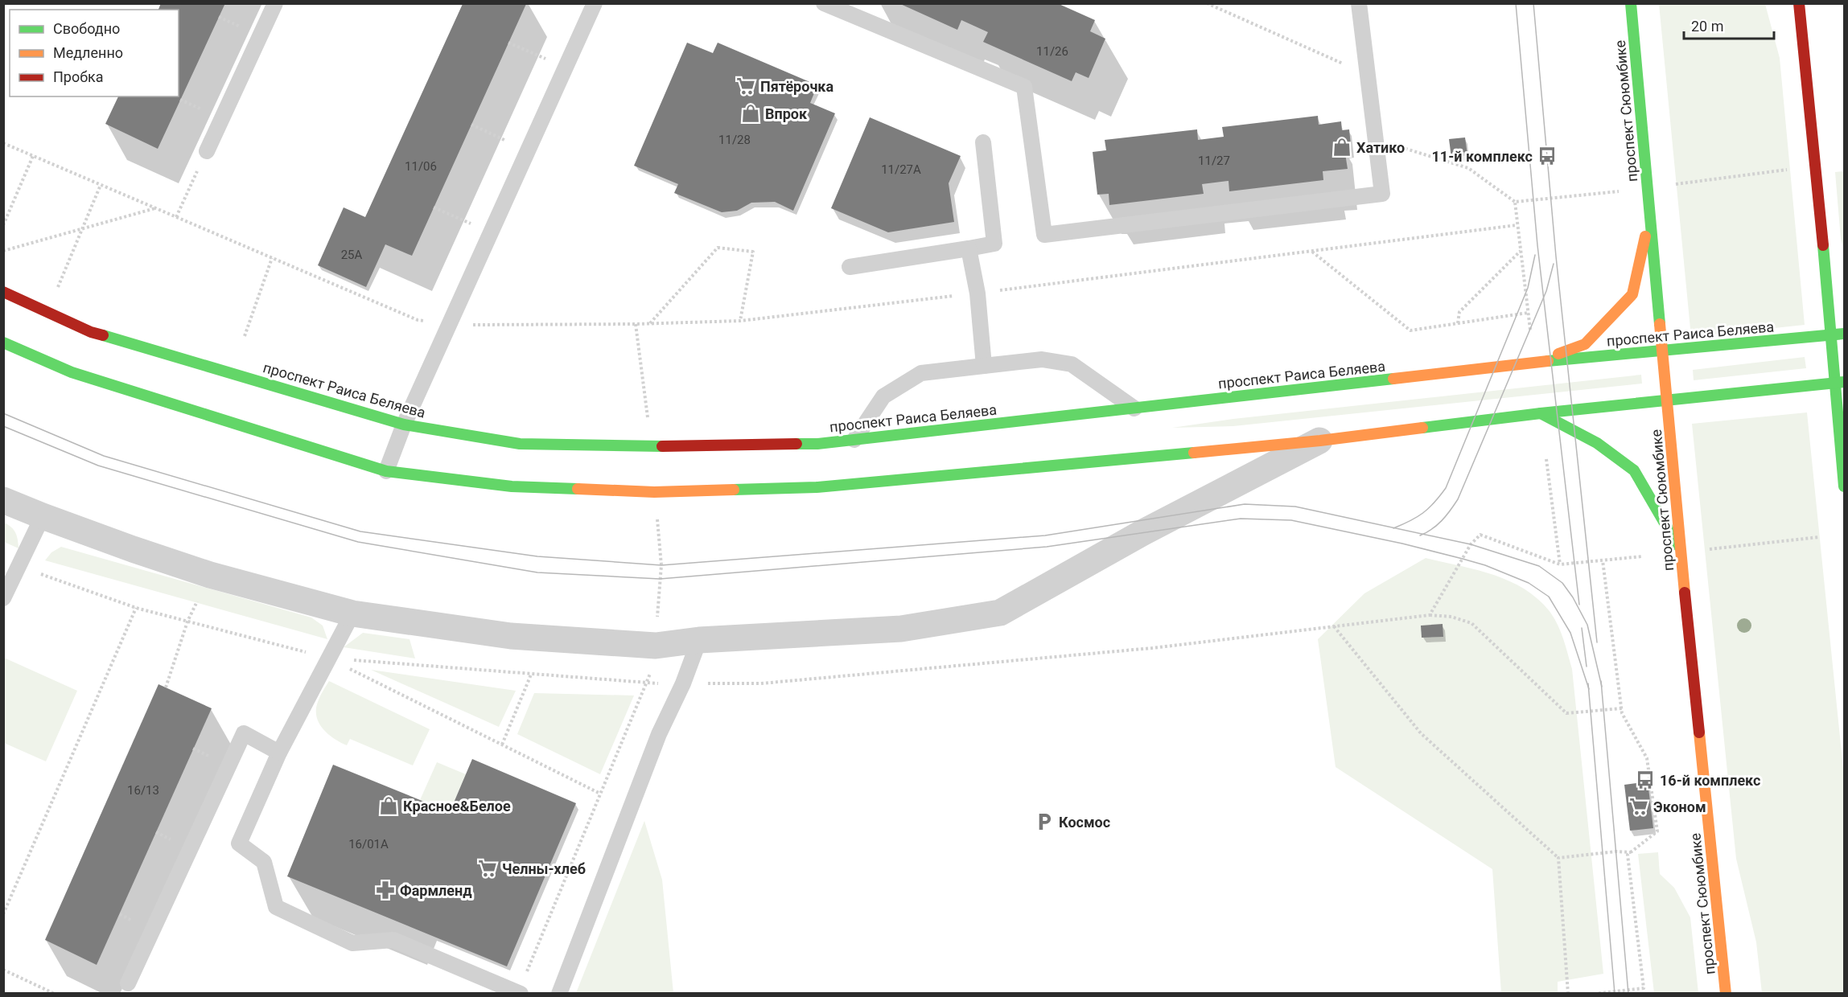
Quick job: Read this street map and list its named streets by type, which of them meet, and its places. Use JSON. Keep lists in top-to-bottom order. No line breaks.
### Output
{"streets":{"street":["проспект Сююмбике","проспект Раиса Беляева"]},"crossings":[["проспект Сююмбике","проспект Раиса Беляева"]],"places":{"supermarket":["Пятёрочка","Эконом","Челны-хлеб"],"shop":["Впрок","Хатико","Красное&Белое"],"bus stop":["11-й комплекс","16-й комплекс"],"parking":["Космос"],"pharmacy":["Фармленд"]},"house_numbers":["11/26","11/28","11/27","11/06","11/27А","25А","16/13","16/01А"],"legend":["Свободно","Медленно","Пробка"],"scale_bar":"20 m"}
